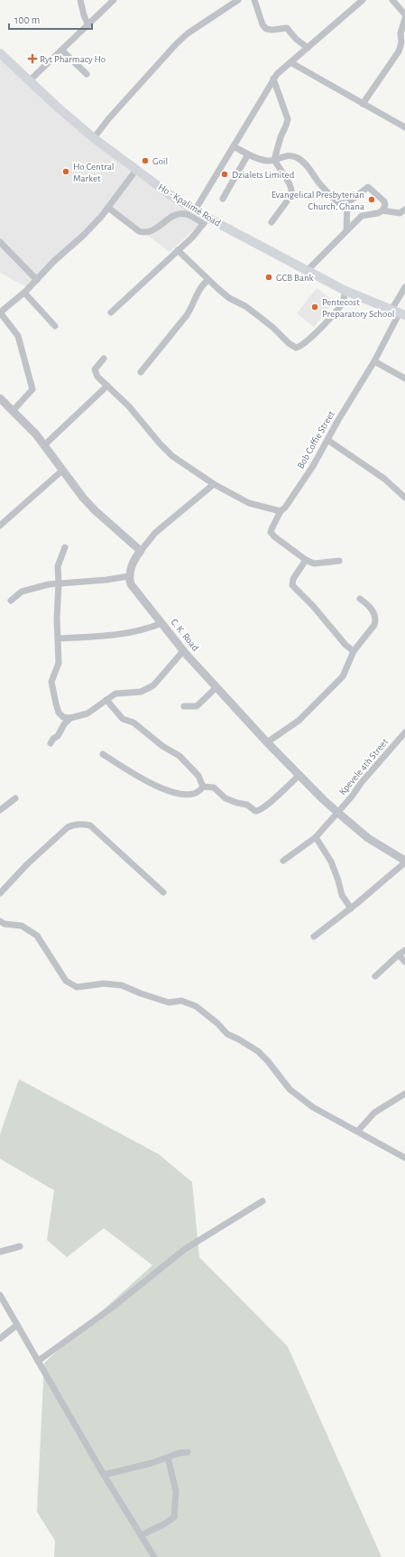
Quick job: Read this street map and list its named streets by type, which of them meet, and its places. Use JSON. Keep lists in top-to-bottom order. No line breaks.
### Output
{"streets":{"main road":["Ho - Kpalimé Road"],"street":["Bob Coffie Street","C. K. Road","Kpevele 4th Street"]},"crossings":[["Ho - Kpalimé Road","Bob Coffie Street"],["C. K. Road","Kpevele 4th Street"]],"places":{"health":["Ryt Pharmacy Ho"],"other":["Goil","Ho Central Market","Dzialets Limited","Evangelical Presbyterian Church, Ghana","GCB Bank","Pentecost Preparatory School"]},"scale_bar":"100 m"}
